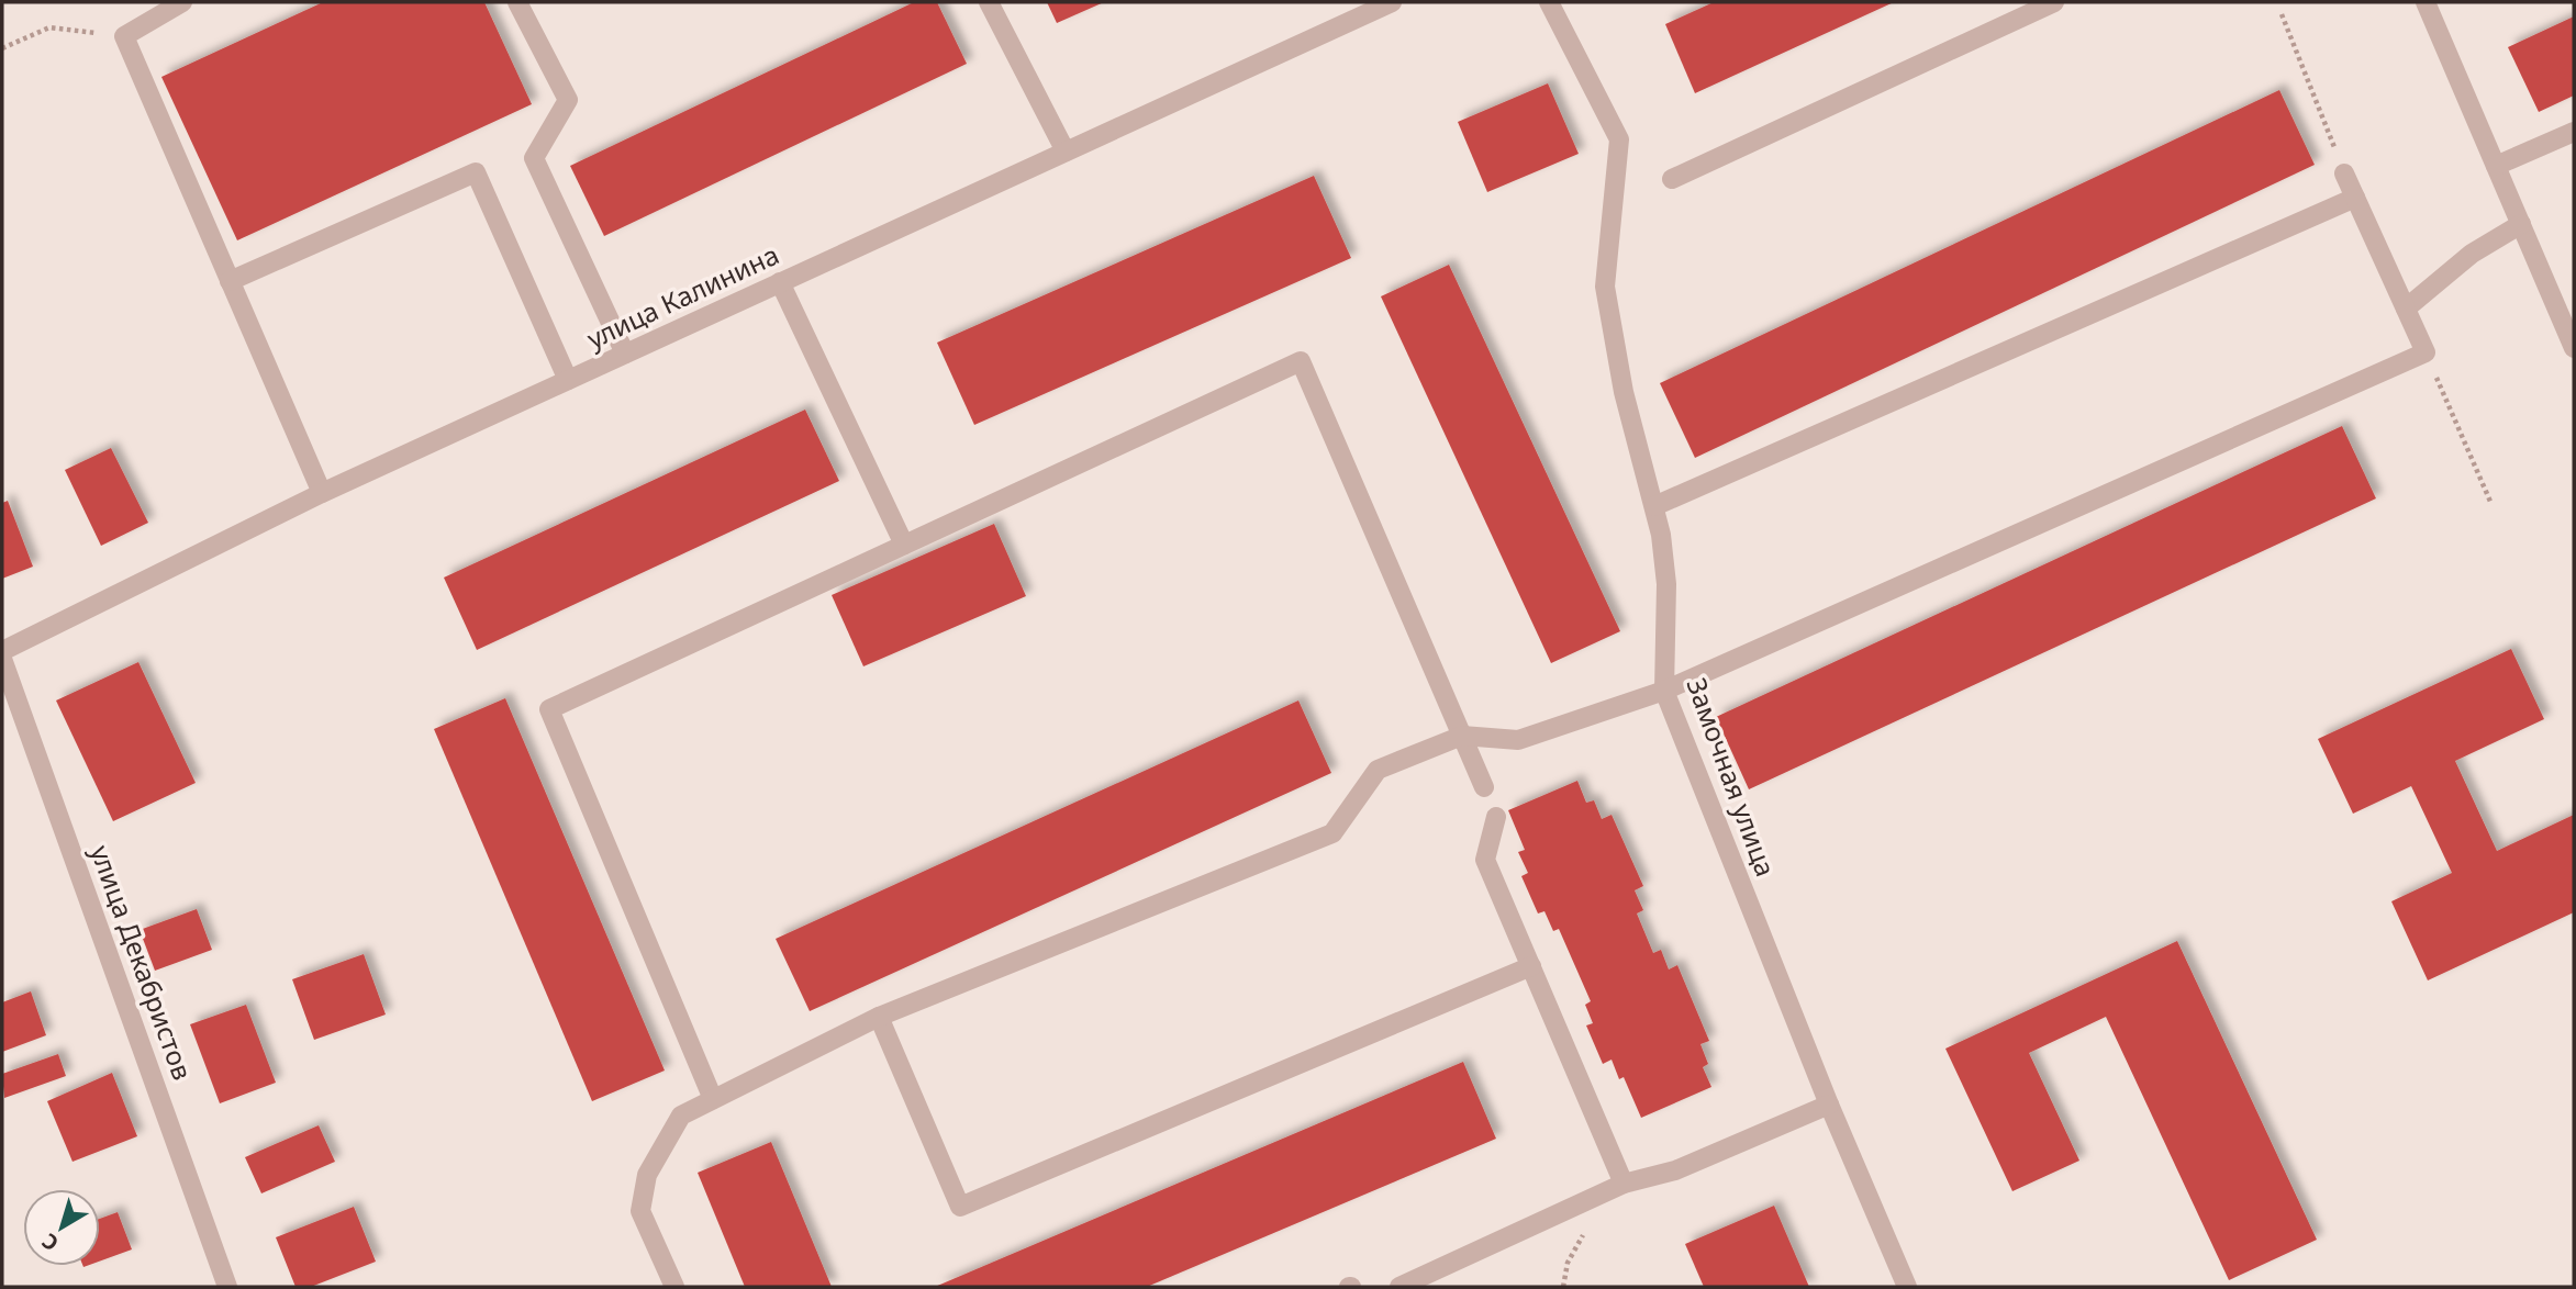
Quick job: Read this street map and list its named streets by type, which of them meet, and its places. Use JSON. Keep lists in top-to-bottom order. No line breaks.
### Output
{"streets":{"street":["улица Калинина","Замочная улица","улица Декабристов"]},"north":"bottom left"}
